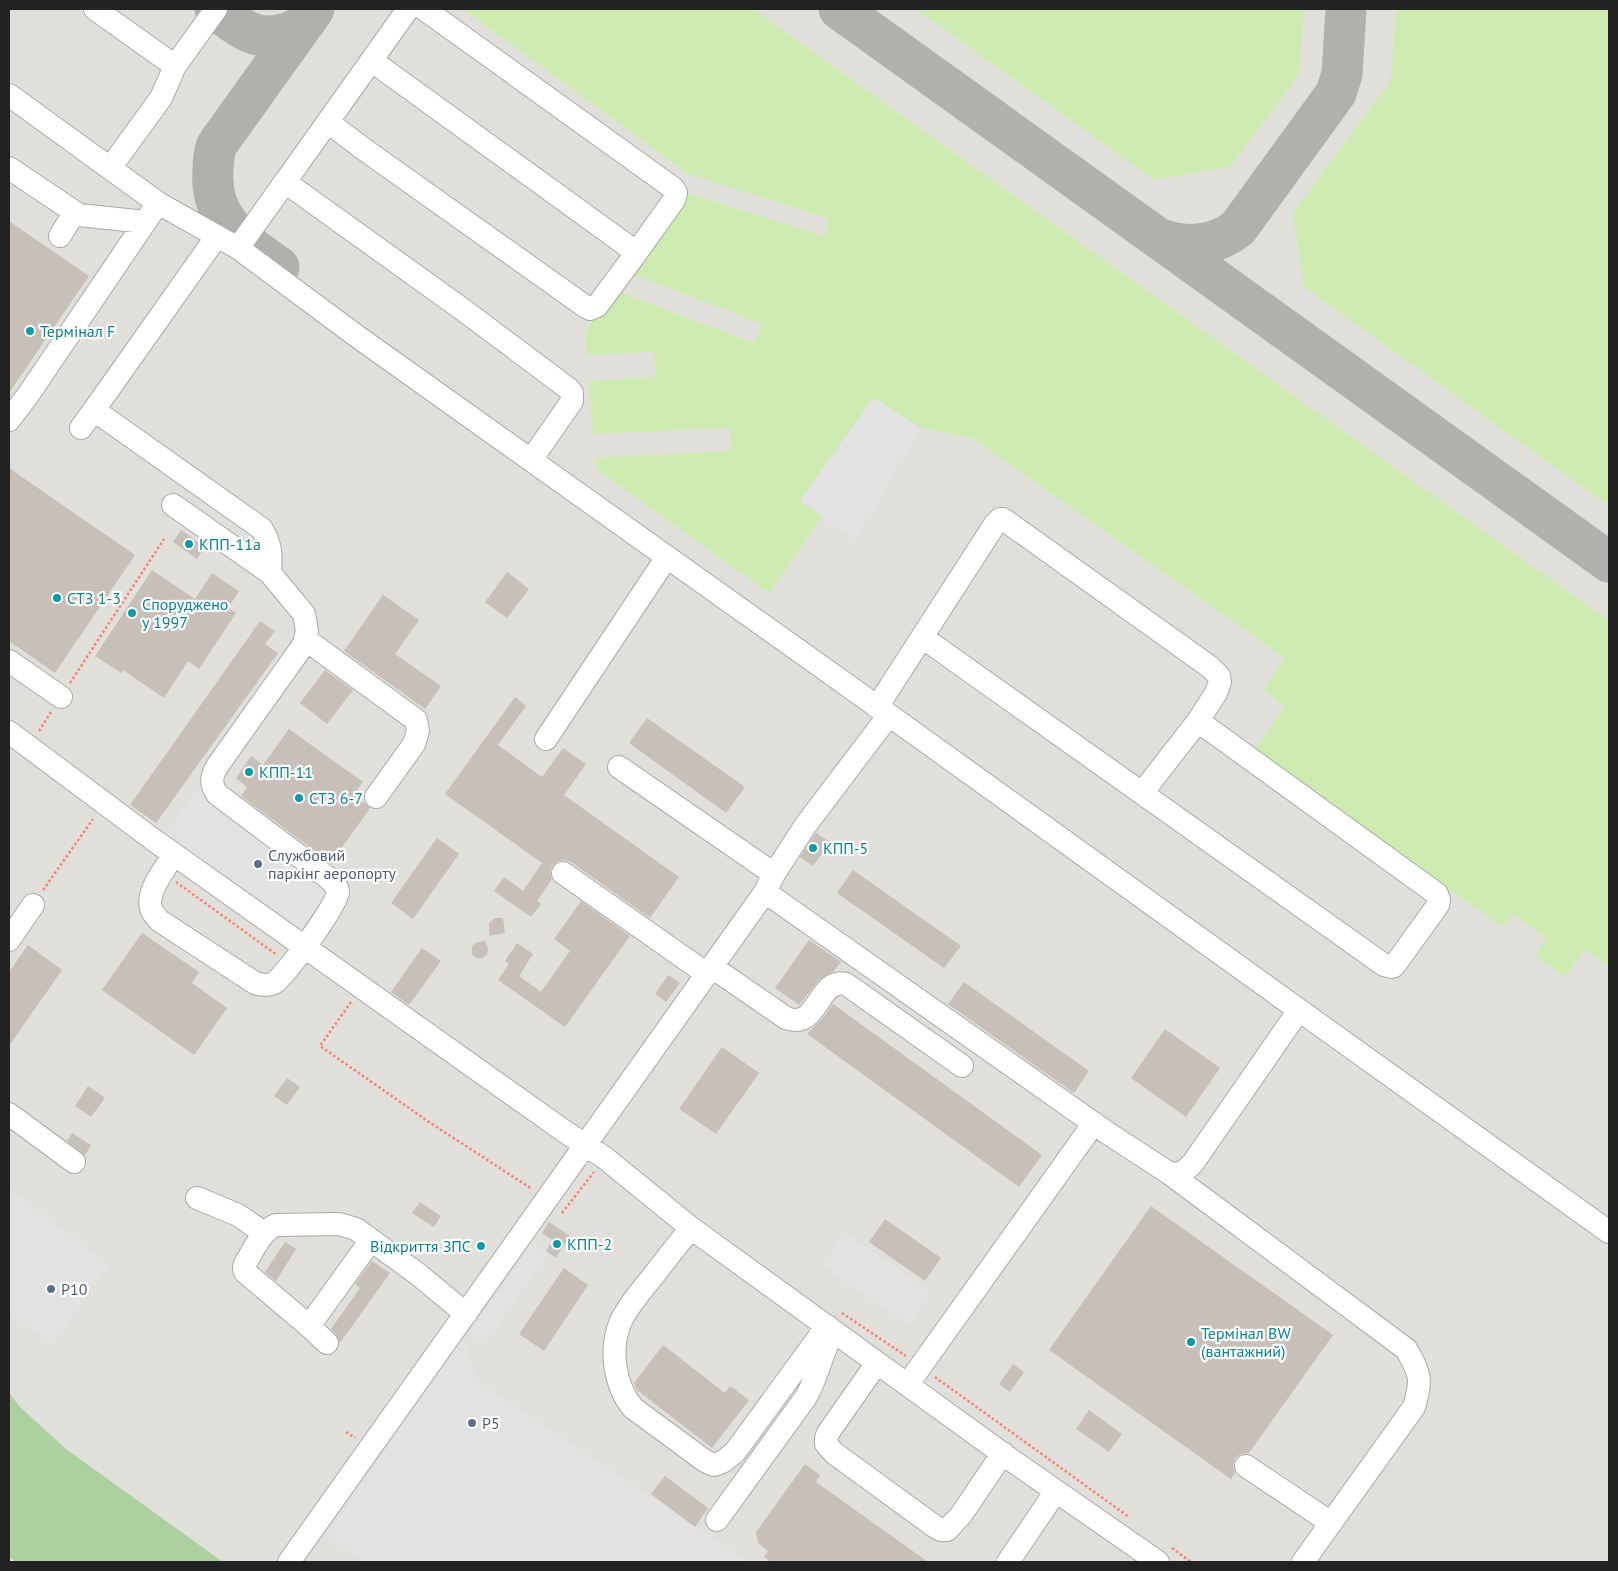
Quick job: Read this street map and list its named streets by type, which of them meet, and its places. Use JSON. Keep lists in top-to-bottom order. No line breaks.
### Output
{"places":["Термінал F","КПП-11а","СТЗ 1-3","Споруджено у 1997","КПП-11","СТЗ 6-7","КПП-5","Службовий паркінг аеропорту","КПП-2","Відкриття ЗПС","P10","Термінал BW (вантажний)","P5"]}
